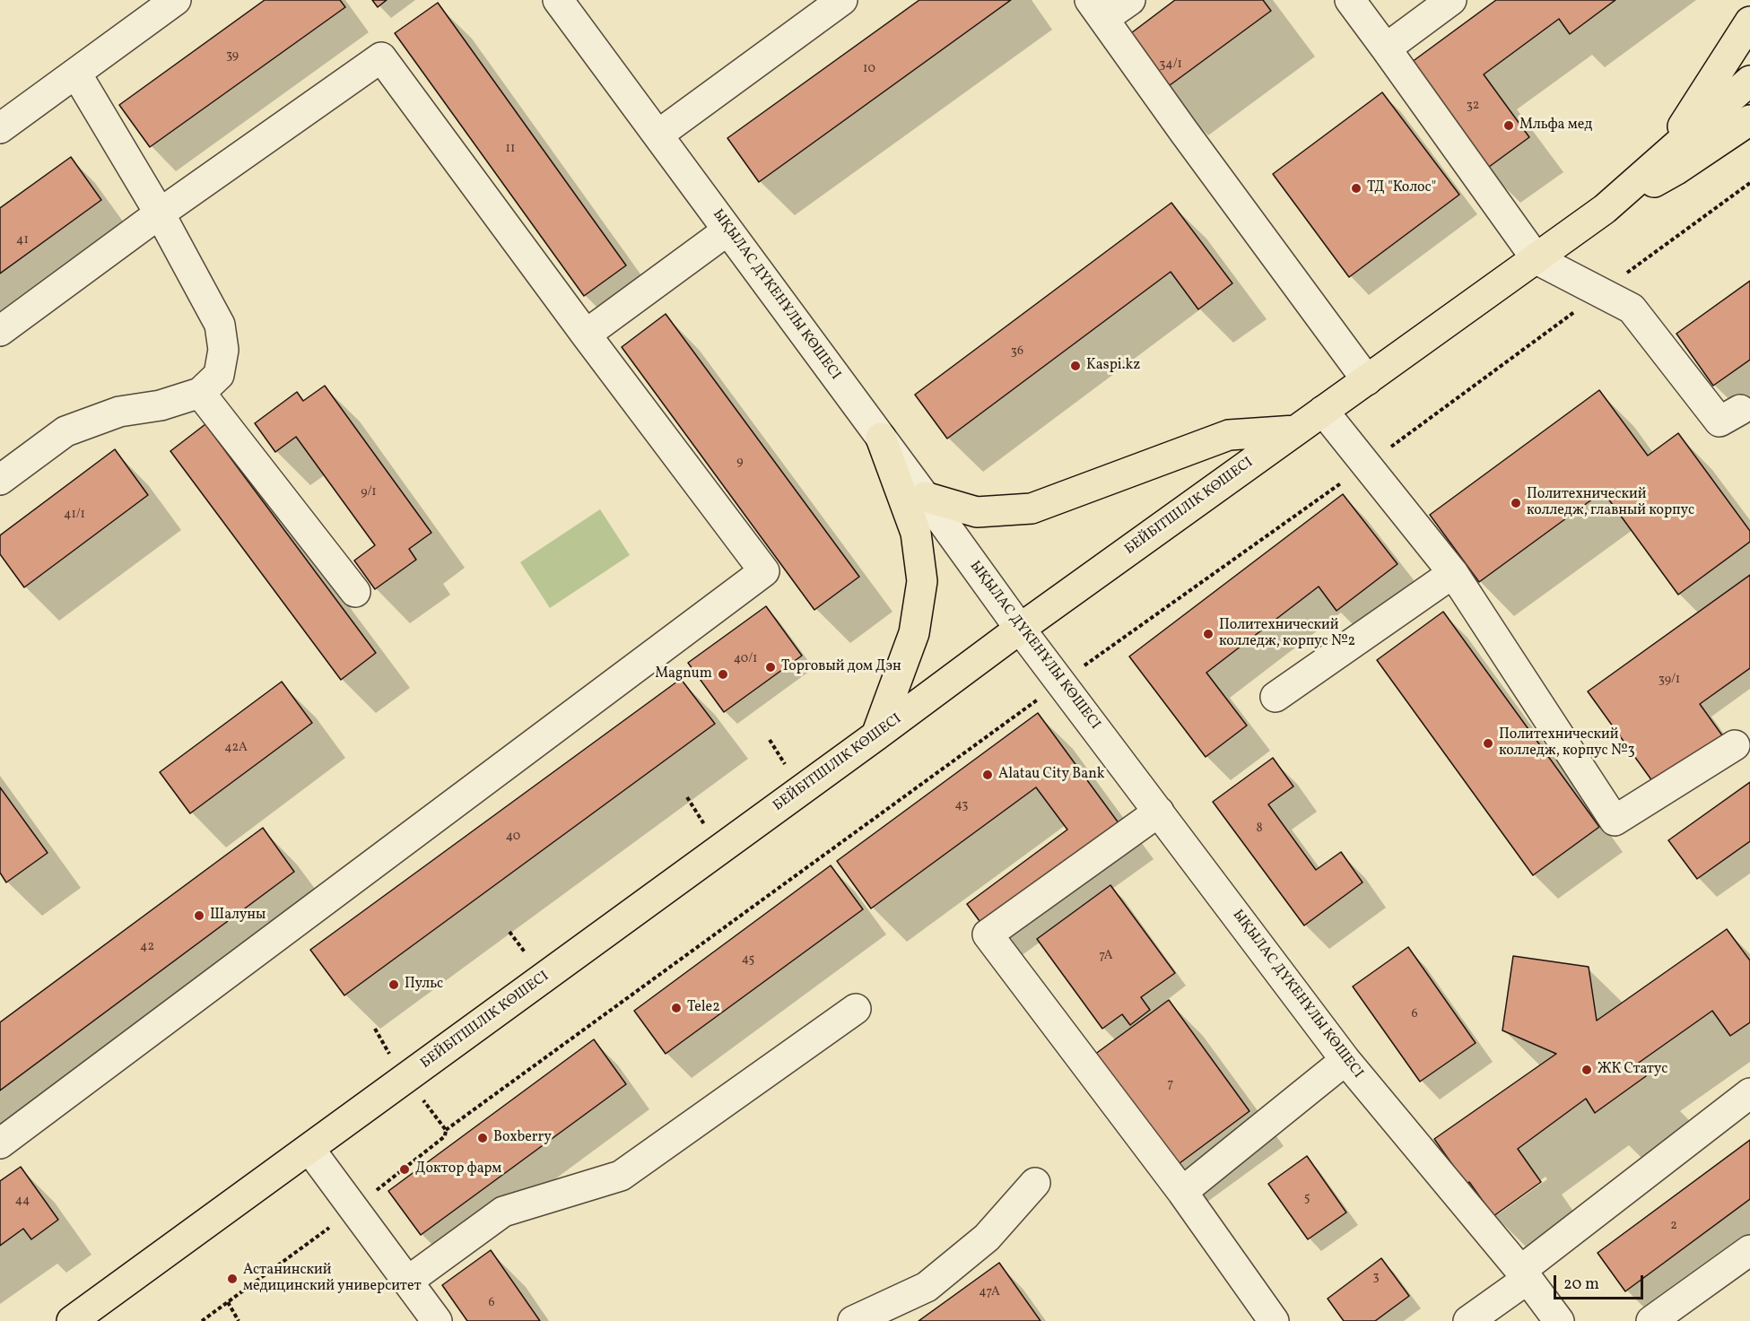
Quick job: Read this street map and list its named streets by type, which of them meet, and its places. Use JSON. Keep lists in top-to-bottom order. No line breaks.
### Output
{"streets":{"main road":["БЕЙБІТШІЛІК КӨШЕСІ"],"street":["ЫҚЫЛАС ДҮКЕНҰЛЫ КӨШЕСІ"]},"crossings":[["ЫҚЫЛАС ДҮКЕНҰЛЫ КӨШЕСІ","БЕЙБІТШІЛІК КӨШЕСІ"]],"places":["Мльфа мед","ТД \"Колос\"","Kaspi.kz","Политехнический колледж, главный корпус","Политехнический колледж, корпус №2","Торговый дом Дэн","Magnum","Политехнический колледж, корпус №3","Alatau City Bank","Шалуны","Пульс","Tele2","ЖК Статус","Boxberry","Доктор фарм","Астанинский медицинский университет"],"house_numbers":["39","34/1","10","32","11","41","36","9","9/1","41/1","40/1","39/1","42А","43","8","40","42","7А","45","6","7","5","44","2","3","47А","6"],"scale_bar":"20 m"}
